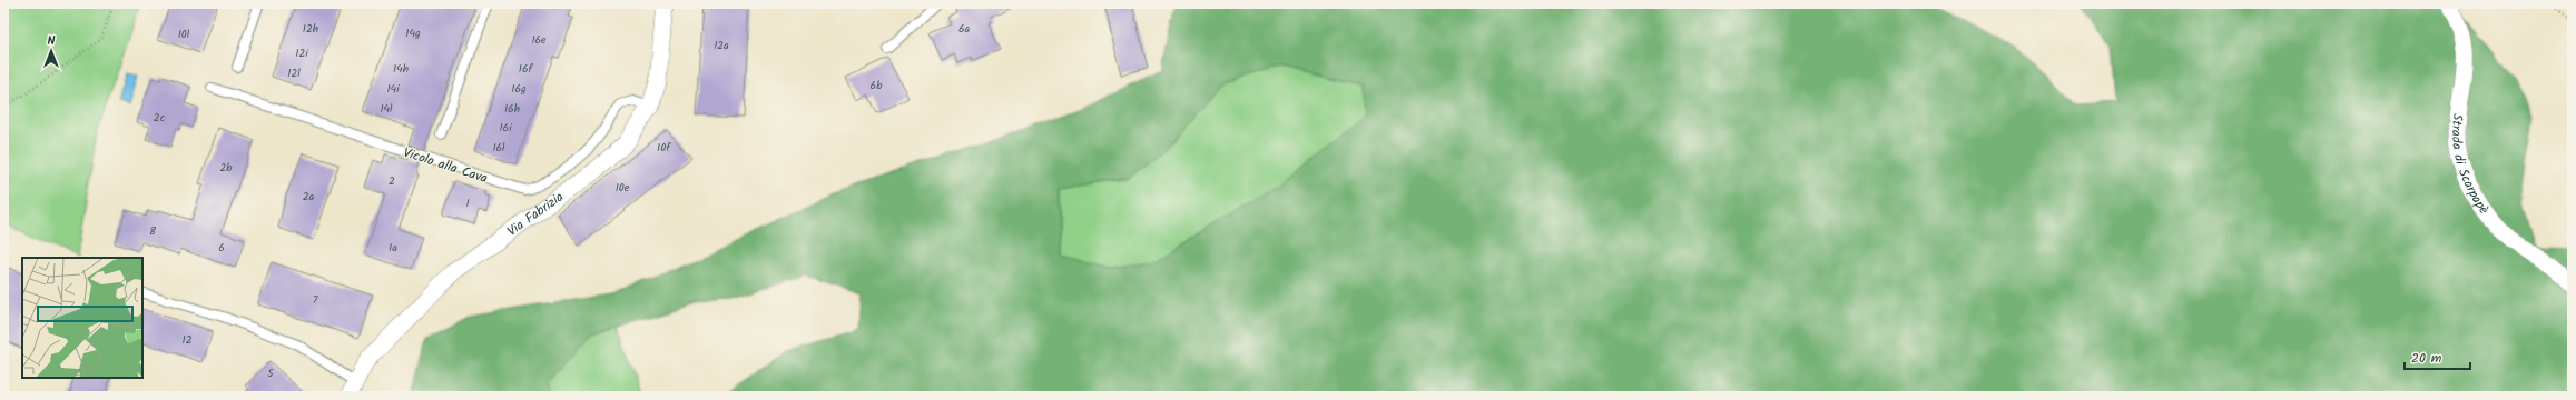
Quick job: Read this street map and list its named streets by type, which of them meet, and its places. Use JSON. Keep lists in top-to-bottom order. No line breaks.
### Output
{"streets":{"street":["Strada di Scarpapè","Via Fabrizia"],"lane":["Vicolo alla Cava"]},"crossings":[["Vicolo alla Cava","Via Fabrizia"]],"house_numbers":["12h","6a","14g","10l","16e","12a","12i","14h","16f","12l","6b","14i","16g","14l","16h","2c","16i","16l","10f","2b","2","10e","2a","1","8","6","1a","7","12","5"],"scale_bar":"20 m","north":"top"}
